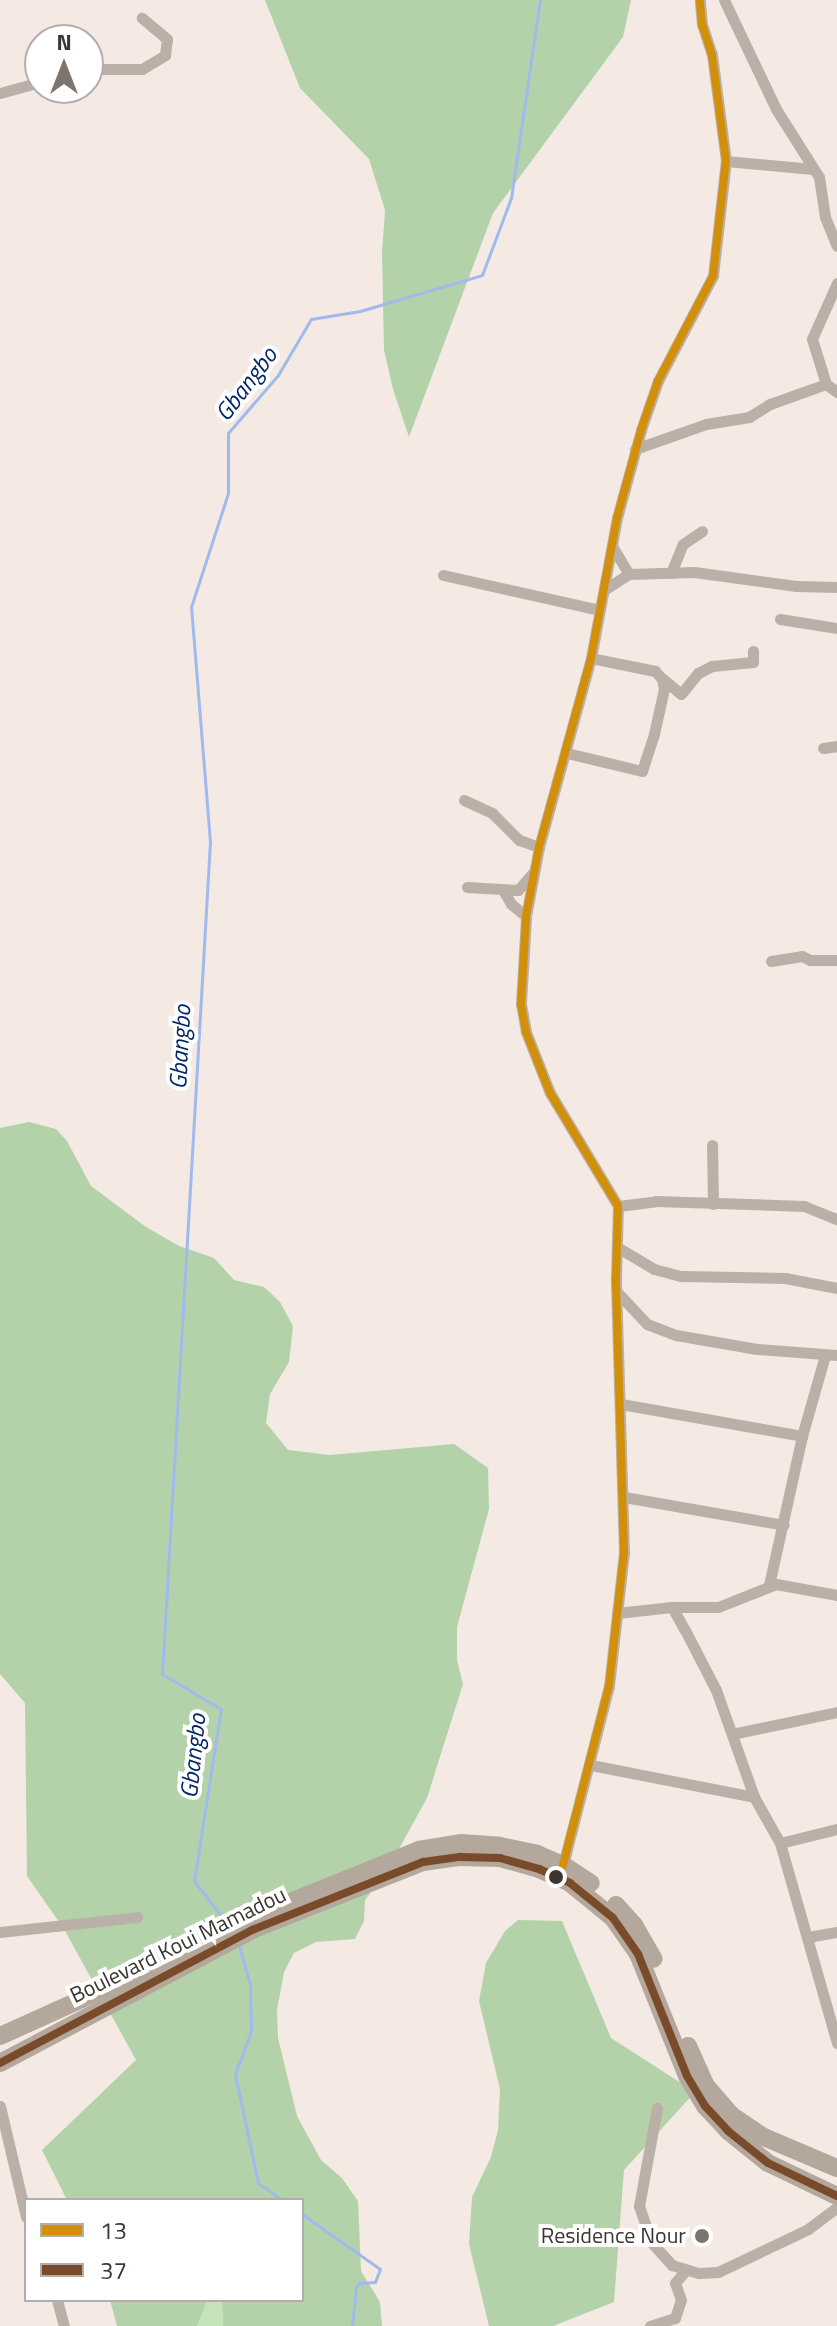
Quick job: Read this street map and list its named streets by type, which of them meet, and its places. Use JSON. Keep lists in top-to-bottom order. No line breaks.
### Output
{"streets":{"main road":["Boulevard Koui Mamadou"]},"water":["Gbangbo"],"places":["Residence Nour"],"lines":["transit line 13","transit line 37"],"legend":["13","37"],"north":"top"}
